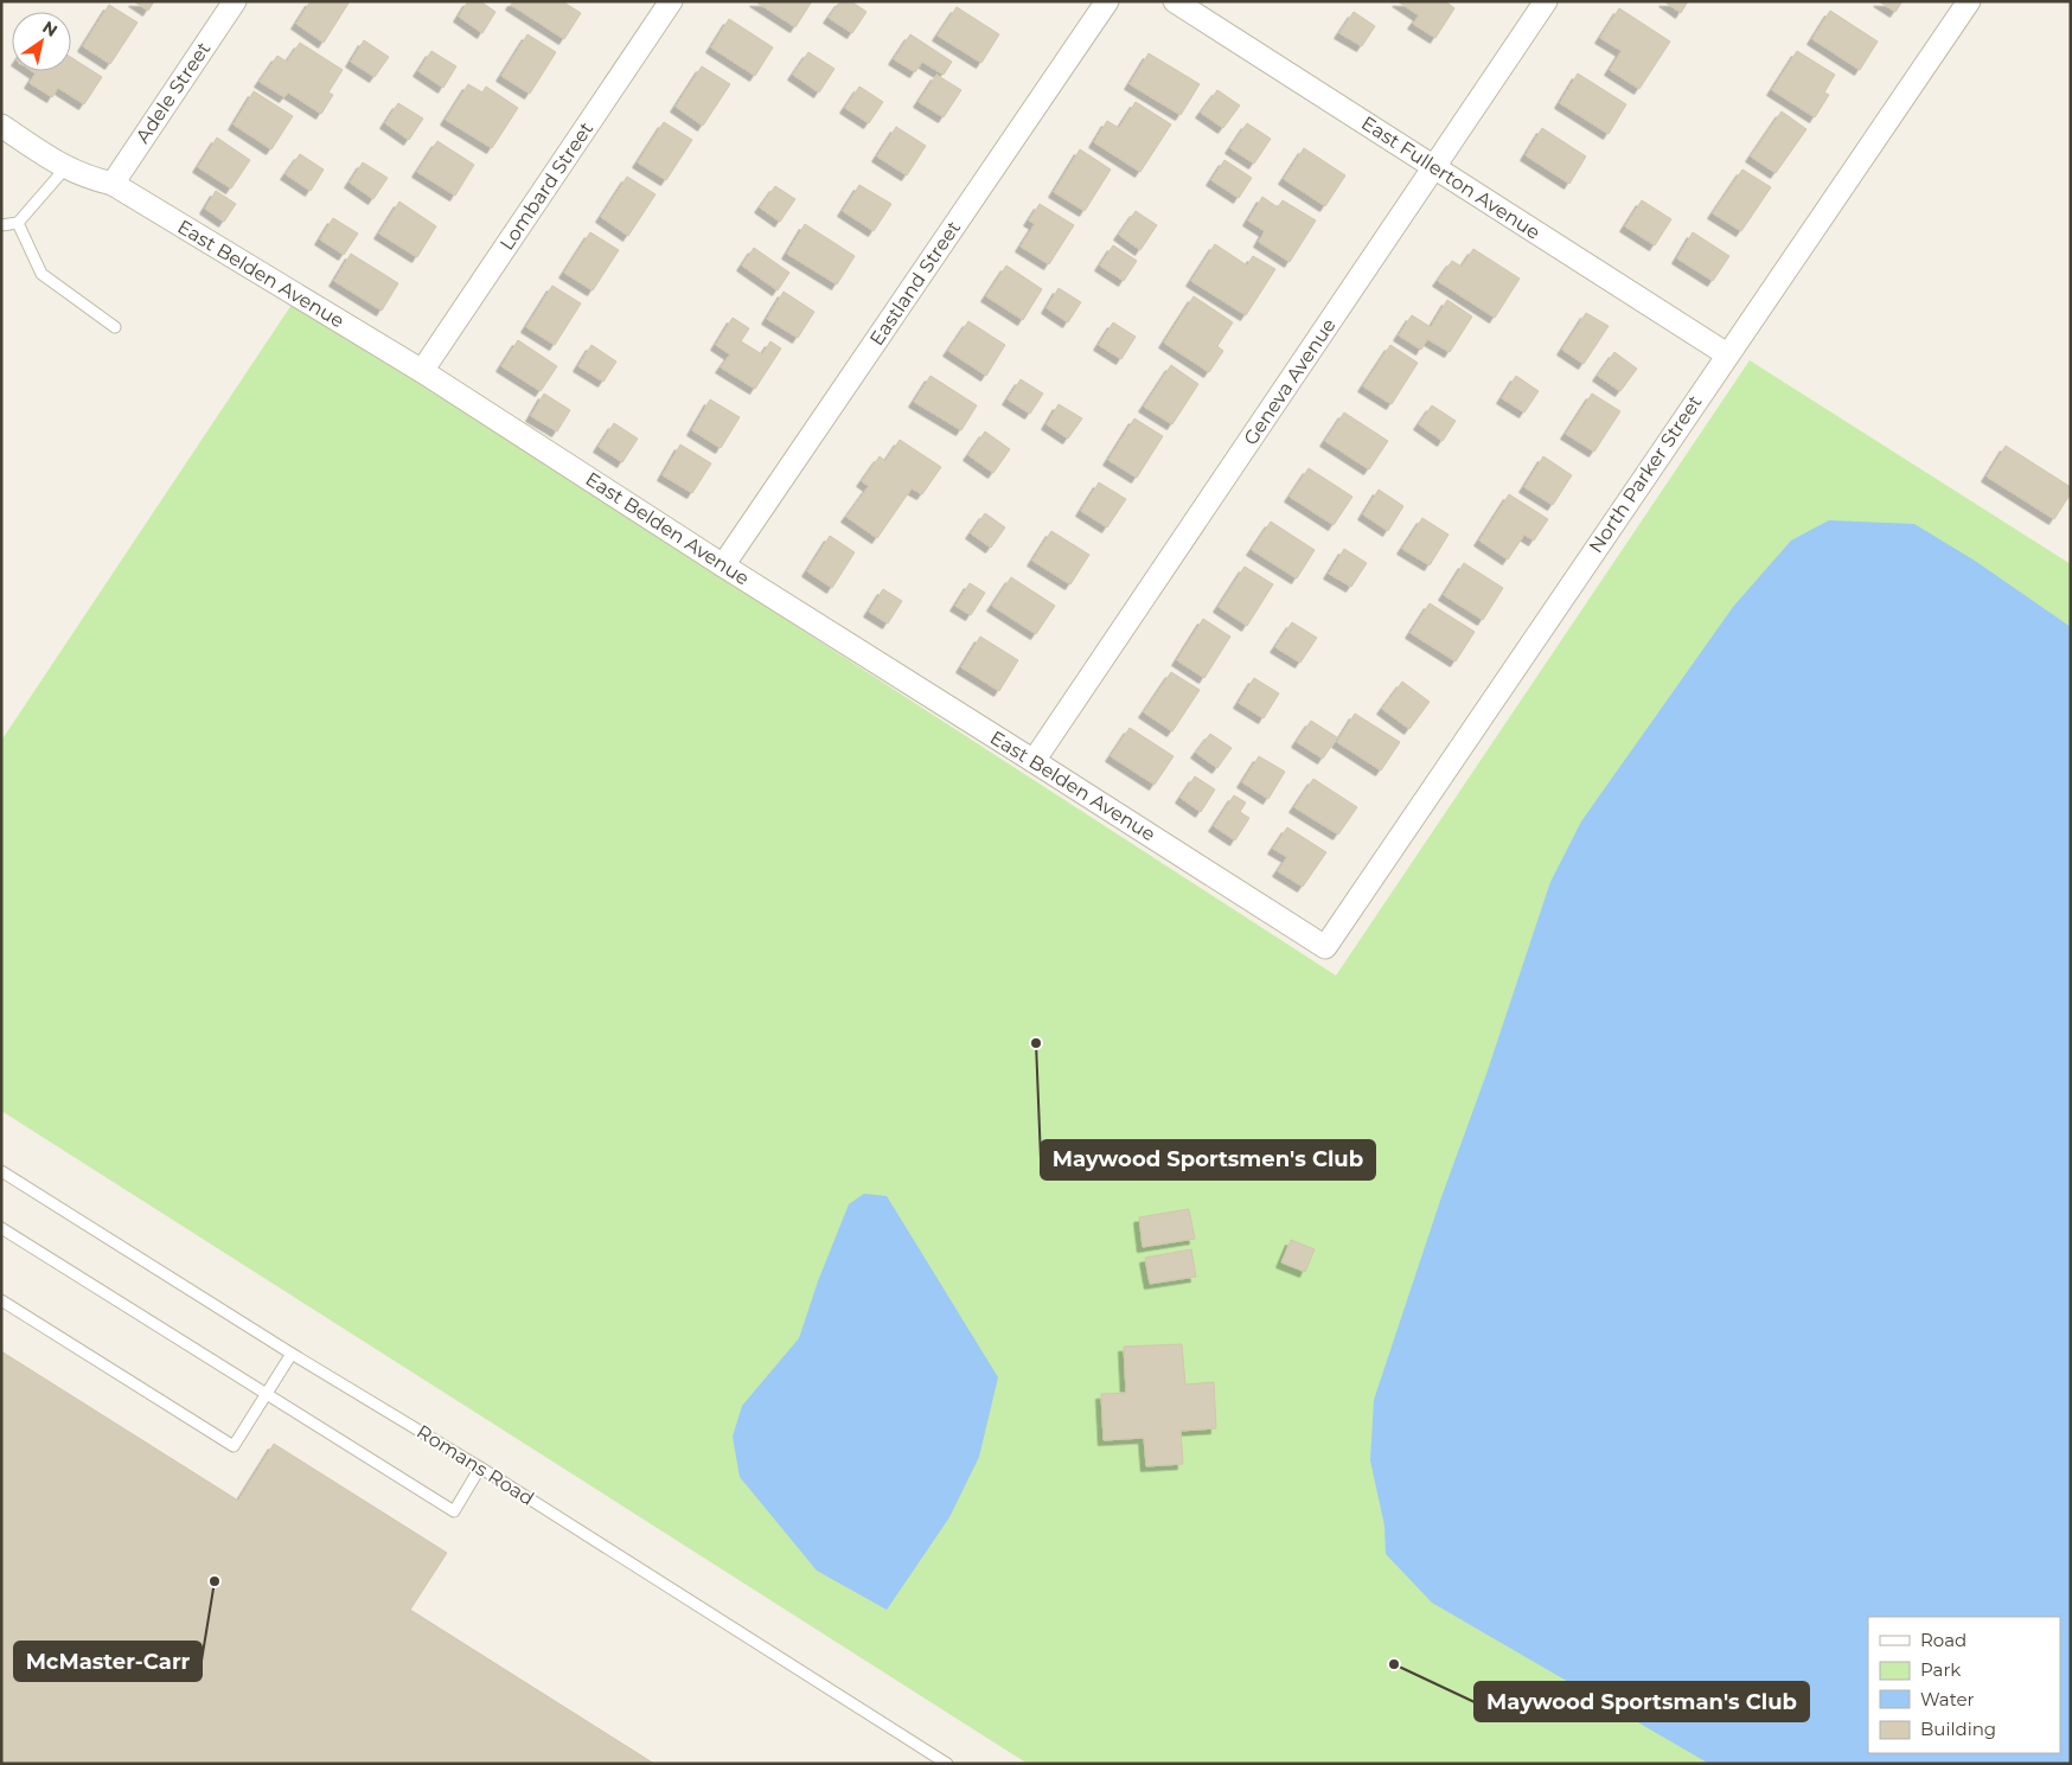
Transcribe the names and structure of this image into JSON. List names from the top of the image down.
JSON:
{
  "streets": {
    "street": [
      "Adele Street",
      "East Fullerton Avenue",
      "Lombard Street",
      "East Belden Avenue",
      "Eastland Street",
      "Geneva Avenue",
      "North Parker Street"
    ],
    "lane": ["Romans Road"]
  },
  "crossings": [
    ["Adele Street", "East Belden Avenue"],
    ["East Fullerton Avenue", "Geneva Avenue"],
    ["East Fullerton Avenue", "North Parker Street"],
    ["Lombard Street", "East Belden Avenue"],
    ["East Belden Avenue", "Eastland Street"],
    ["East Belden Avenue", "Geneva Avenue"],
    ["East Belden Avenue", "North Parker Street"]
  ],
  "places": ["Maywood Sportsmen's Club", "McMaster-Carr", "Maywood Sportsman's Club"],
  "legend": [
    "Road",
    "Park",
    "Water",
    "Building"
  ],
  "north": "top right"
}
